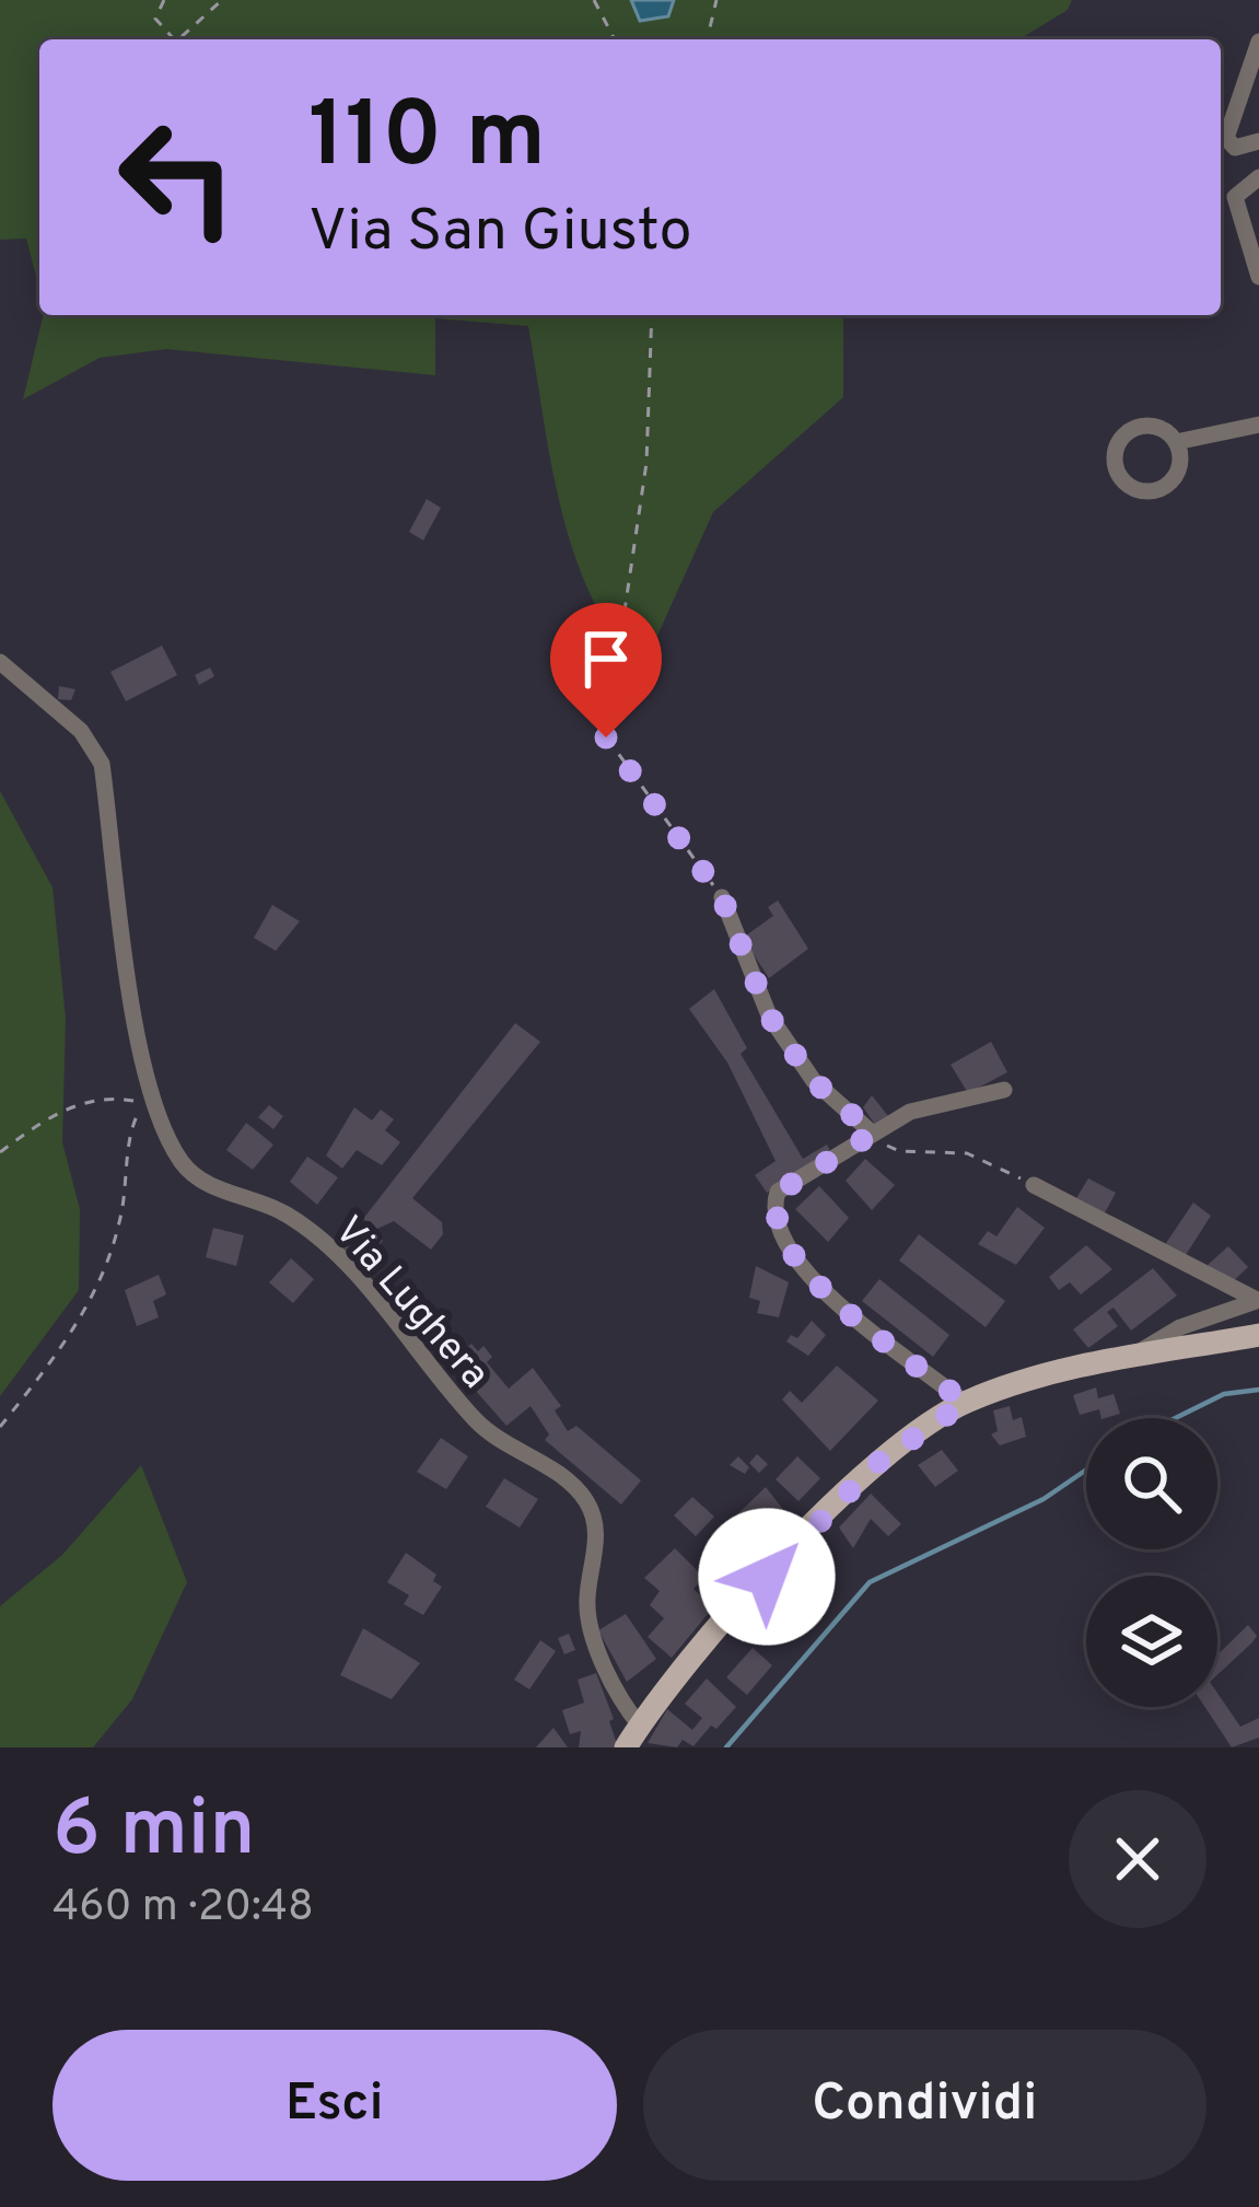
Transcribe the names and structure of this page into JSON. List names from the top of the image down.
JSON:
{
  "streets": {
    "street": ["Via Lughera"]
  },
  "page": {
    "turn": ["110 m", "Via San Giusto"],
    "heading": ["6 min", "460 m · 20:48"],
    "buttons": ["Esci", "Condividi"]
  }
}
